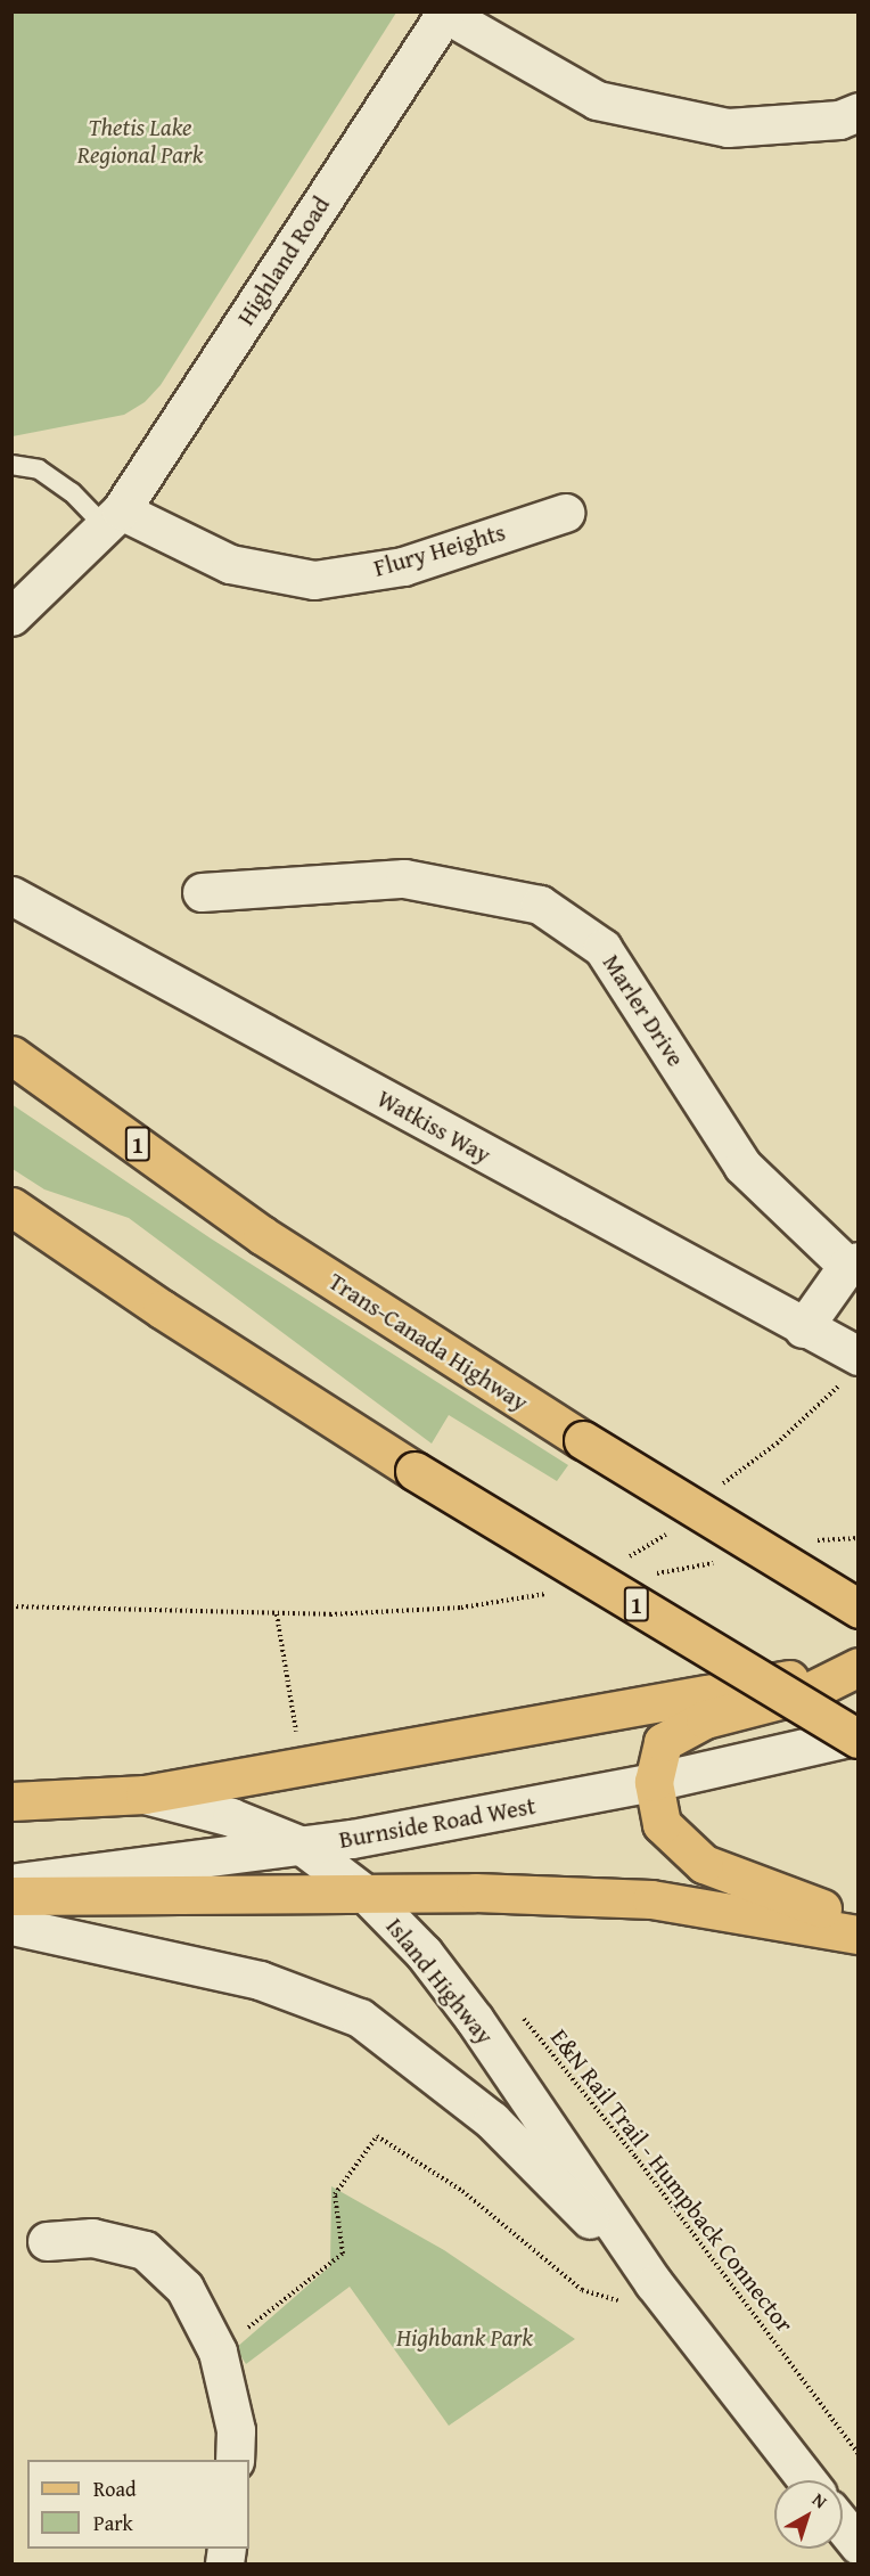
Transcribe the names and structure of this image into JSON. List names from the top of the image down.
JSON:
{
  "streets": {
    "main road": ["1", "Trans-Canada Highway", "Island Highway"],
    "street": [
      "Highland Road",
      "Flury Heights",
      "Marler Drive",
      "Watkiss Way",
      "Burnside Road West"
    ],
    "path": ["E&N Rail Trail - Humpback Connector"]
  },
  "crossings": [
    ["Highland Road", "Flury Heights"],
    ["Marler Drive", "Watkiss Way"],
    ["1", "Burnside Road West"],
    ["Burnside Road West", "Island Highway"]
  ],
  "parks": ["Thetis Lake Regional Park", "Highbank Park"],
  "legend": ["Road", "Park"],
  "north": "top right"
}
